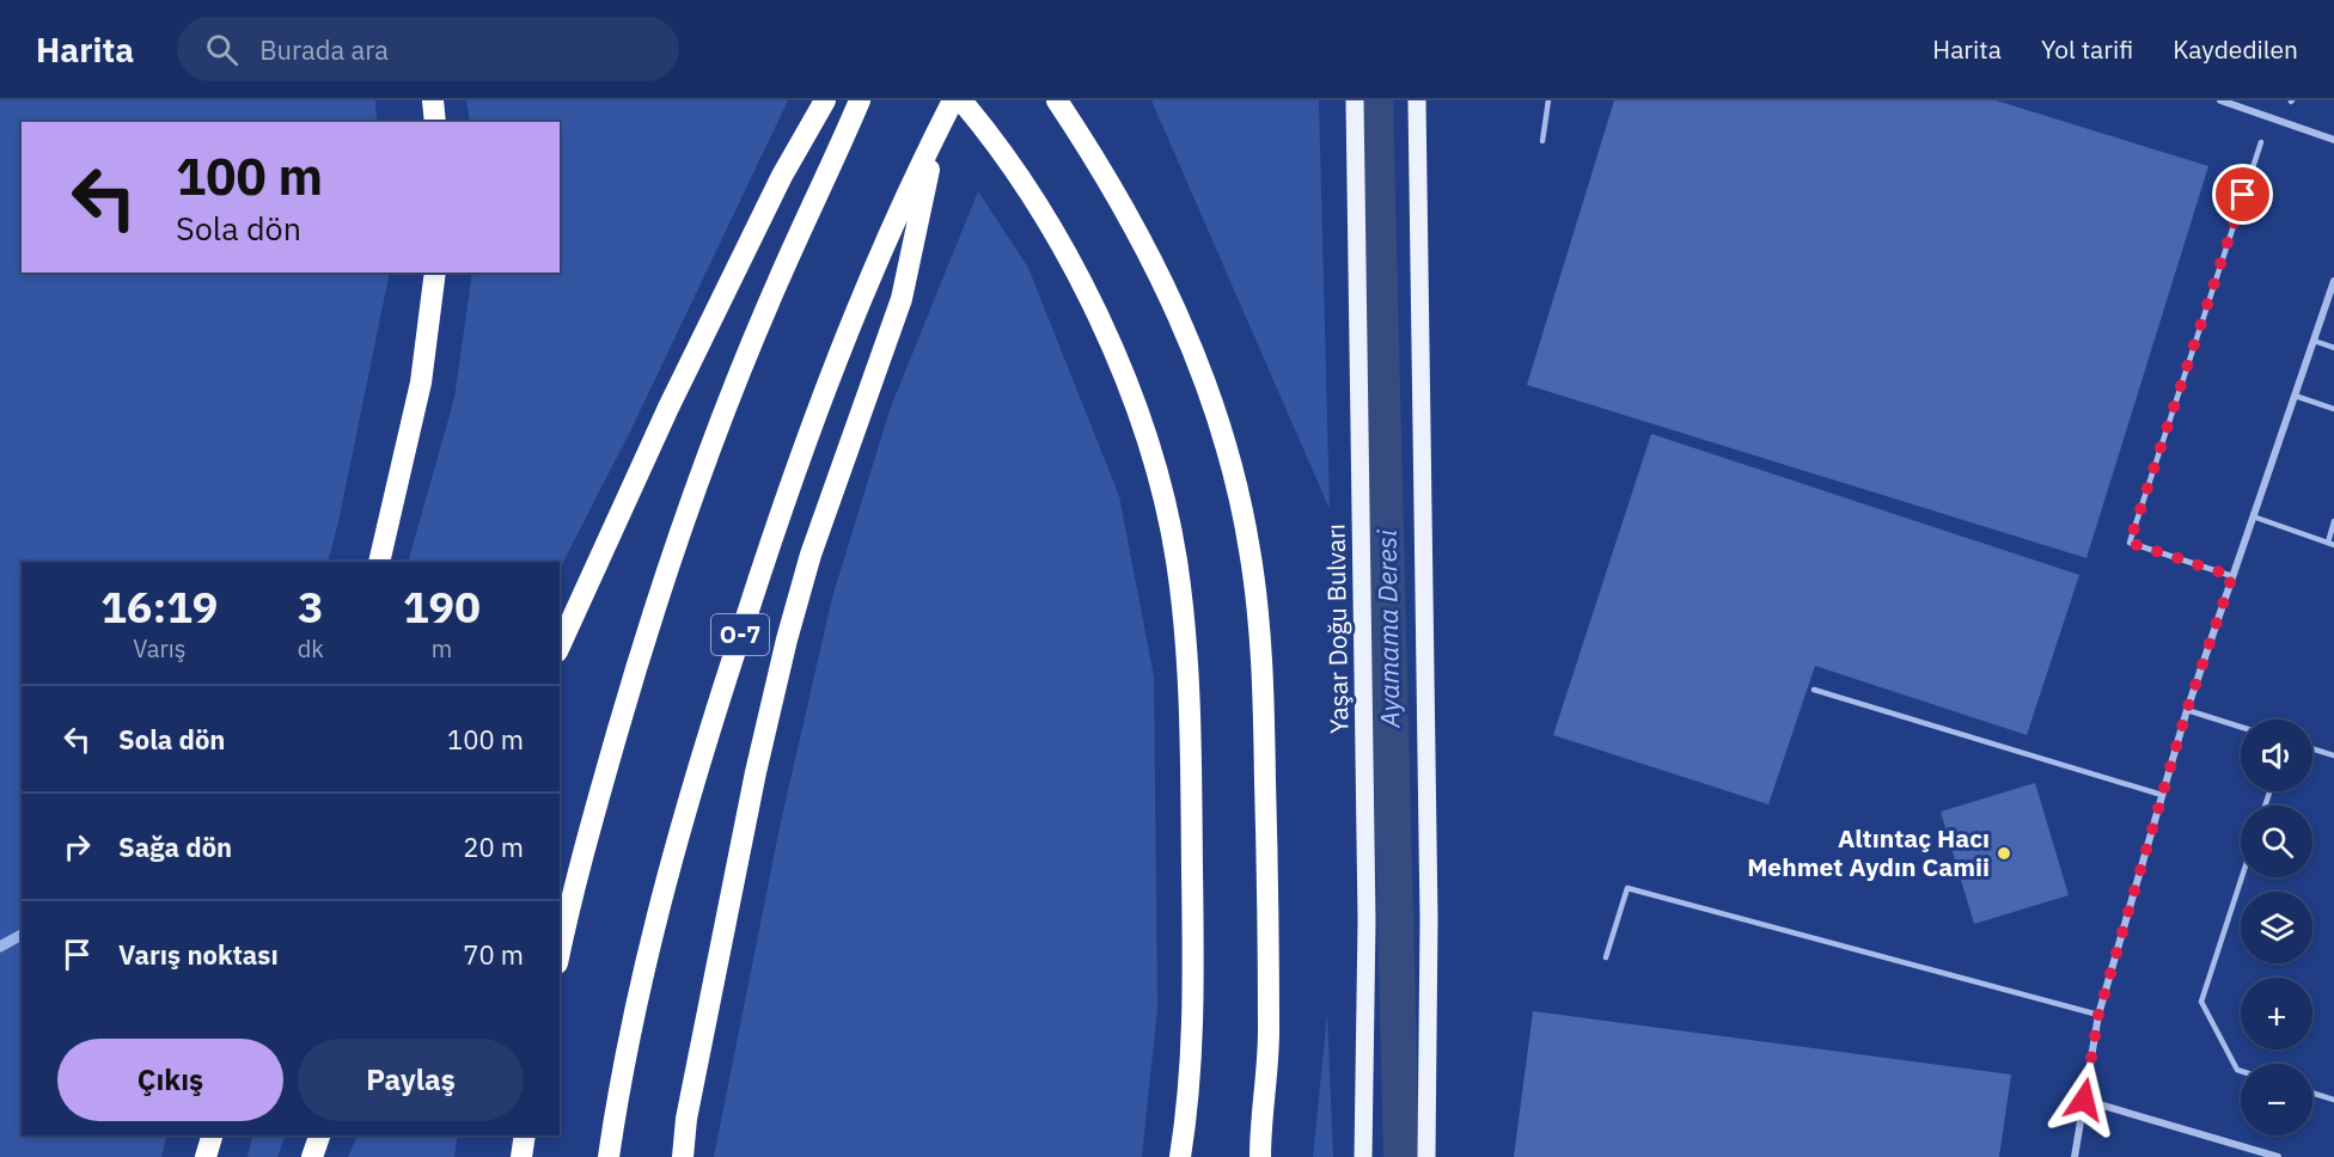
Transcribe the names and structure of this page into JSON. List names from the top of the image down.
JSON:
{
  "streets": {
    "highway": ["O-7"],
    "main road": ["Yaşar Doğu Bulvarı"]
  },
  "water": ["Ayamama Deresi"],
  "places": ["Altıntaç Hacı Mehmet Aydın Camii"],
  "page": {
    "header": "Harita",
    "search": "Burada ara",
    "nav": ["Harita", "Yol tarifi", "Kaydedilen"],
    "turn": ["100 m", "Sola dön"],
    "eta": [
      "16:19",
      "Varış",
      "3",
      "dk",
      "190",
      "m"
    ],
    "list": [
      {
        "name": "Sola dön",
        "value": "100 m"
      },
      {
        "name": "Sağa dön",
        "value": "20 m"
      },
      {
        "name": "Varış noktası",
        "value": "70 m"
      }
    ],
    "map_buttons": ["+", "−"],
    "buttons": ["Çıkış", "Paylaş"]
  }
}
